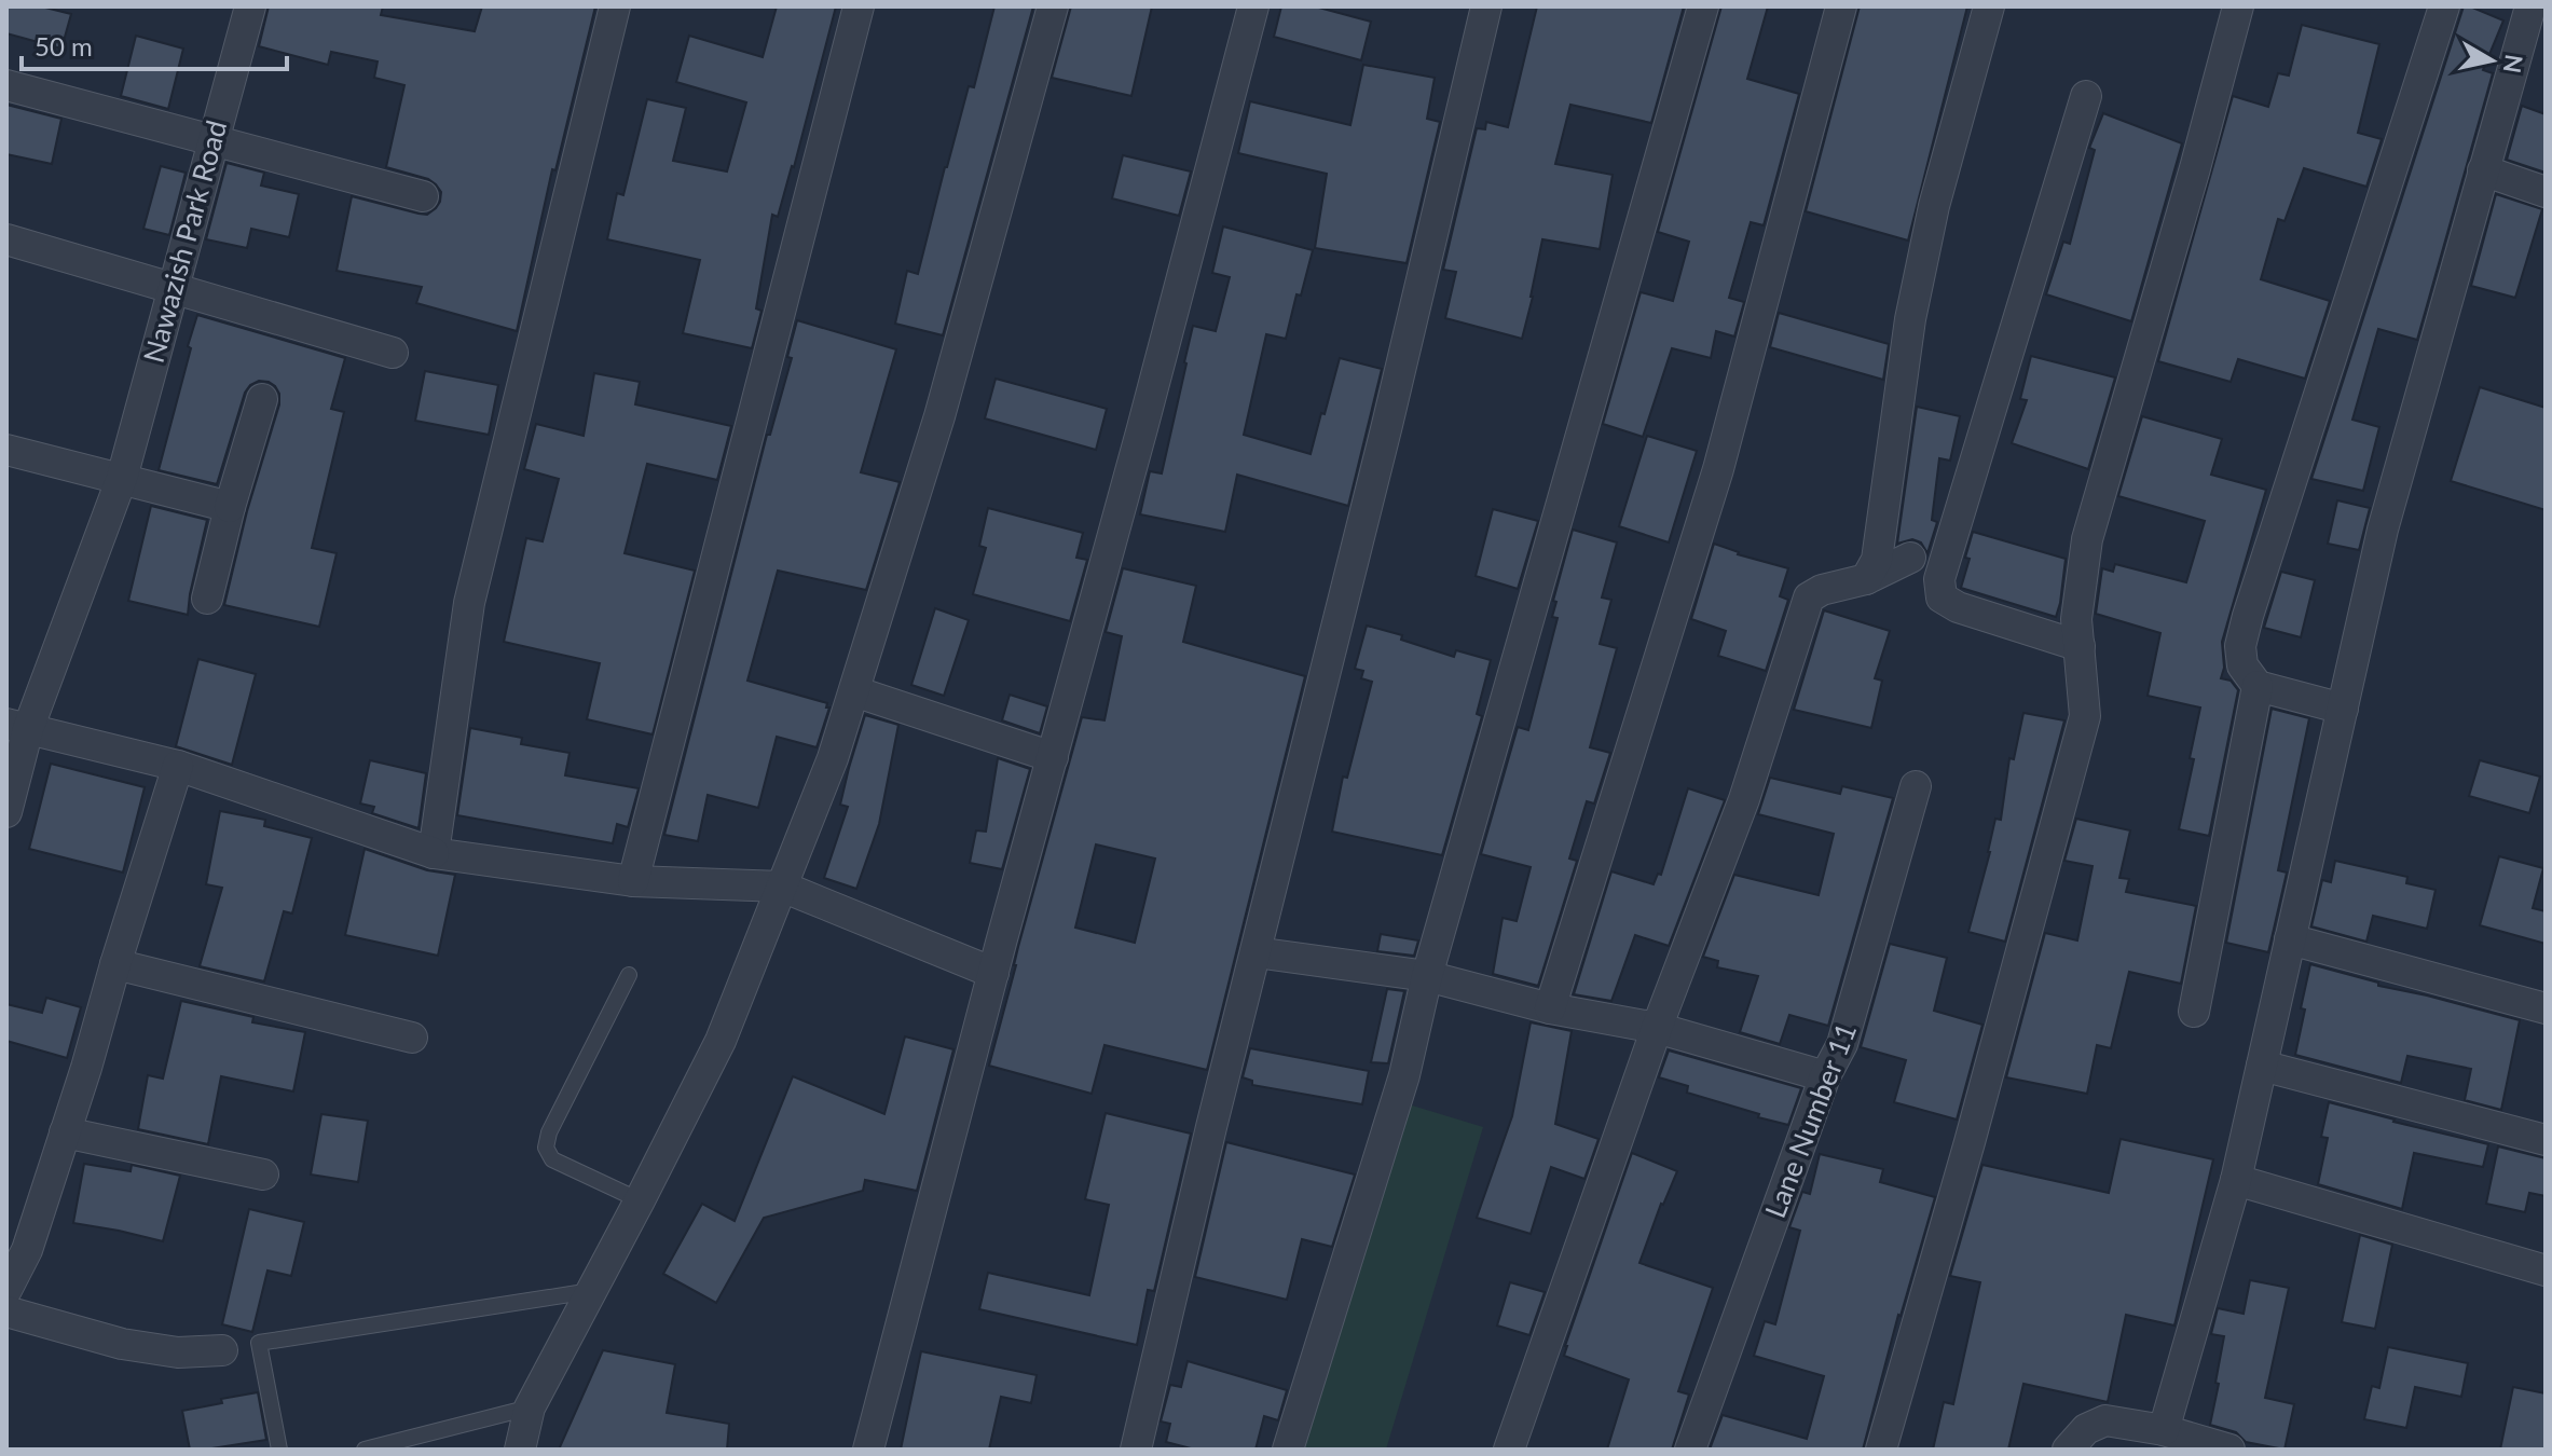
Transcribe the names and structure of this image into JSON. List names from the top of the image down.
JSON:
{
  "streets": {
    "street": ["Nawazish Park Road", "Lane Number 11"]
  },
  "scale_bar": "50 m",
  "north": "right"
}
